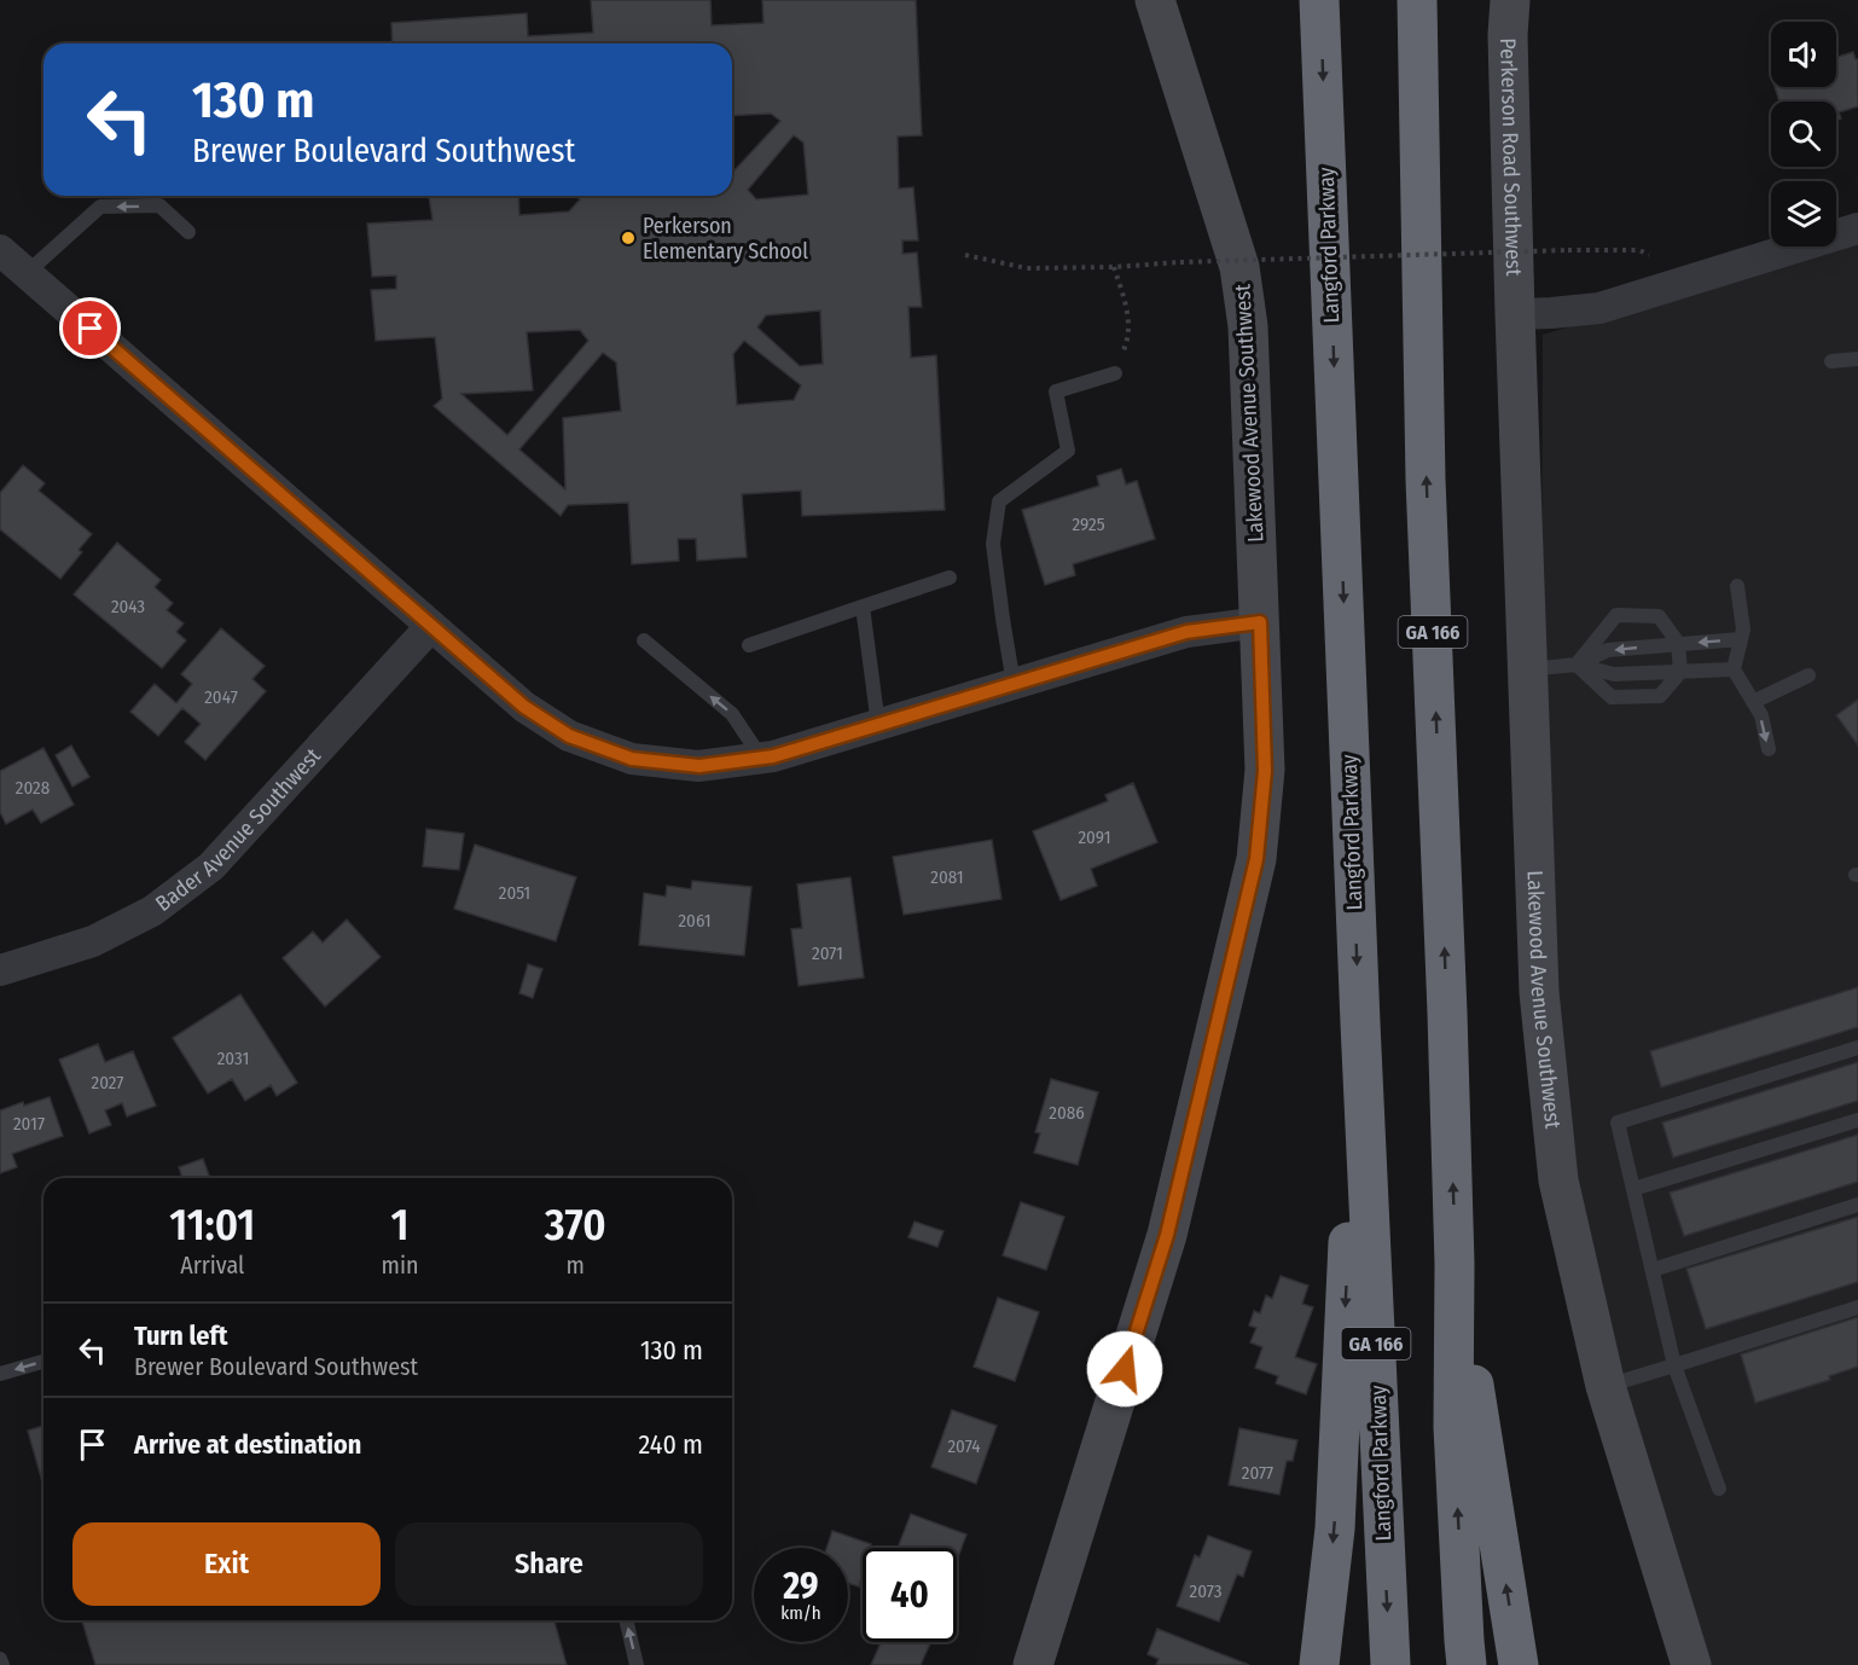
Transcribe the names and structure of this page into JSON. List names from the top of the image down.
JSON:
{
  "streets": {
    "highway": ["Langford Parkway", "GA 166"],
    "street": ["Perkerson Road Southwest", "Lakewood Avenue Southwest", "Bader Avenue Southwest"]
  },
  "crossings": [
    ["Perkerson Road Southwest", "Lakewood Avenue Southwest"]
  ],
  "places": ["Perkerson Elementary School"],
  "house_numbers": [
    "2925",
    "2043",
    "2047",
    "2028",
    "2091",
    "2081",
    "2051",
    "2061",
    "2071",
    "2031",
    "2027",
    "2086",
    "2017",
    "2074",
    "2077",
    "2073"
  ],
  "page": {
    "turn": ["130 m", "Brewer Boulevard Southwest"],
    "eta": [
      "11:01",
      "Arrival",
      "1",
      "min",
      "370",
      "m"
    ],
    "list": [
      {
        "name": "Turn left",
        "note": "Brewer Boulevard Southwest",
        "value": "130 m"
      },
      {
        "name": "Arrive at destination",
        "value": "240 m"
      }
    ],
    "buttons": ["Exit", "Share"],
    "speed": "29 km/h",
    "limit": "40"
  }
}
